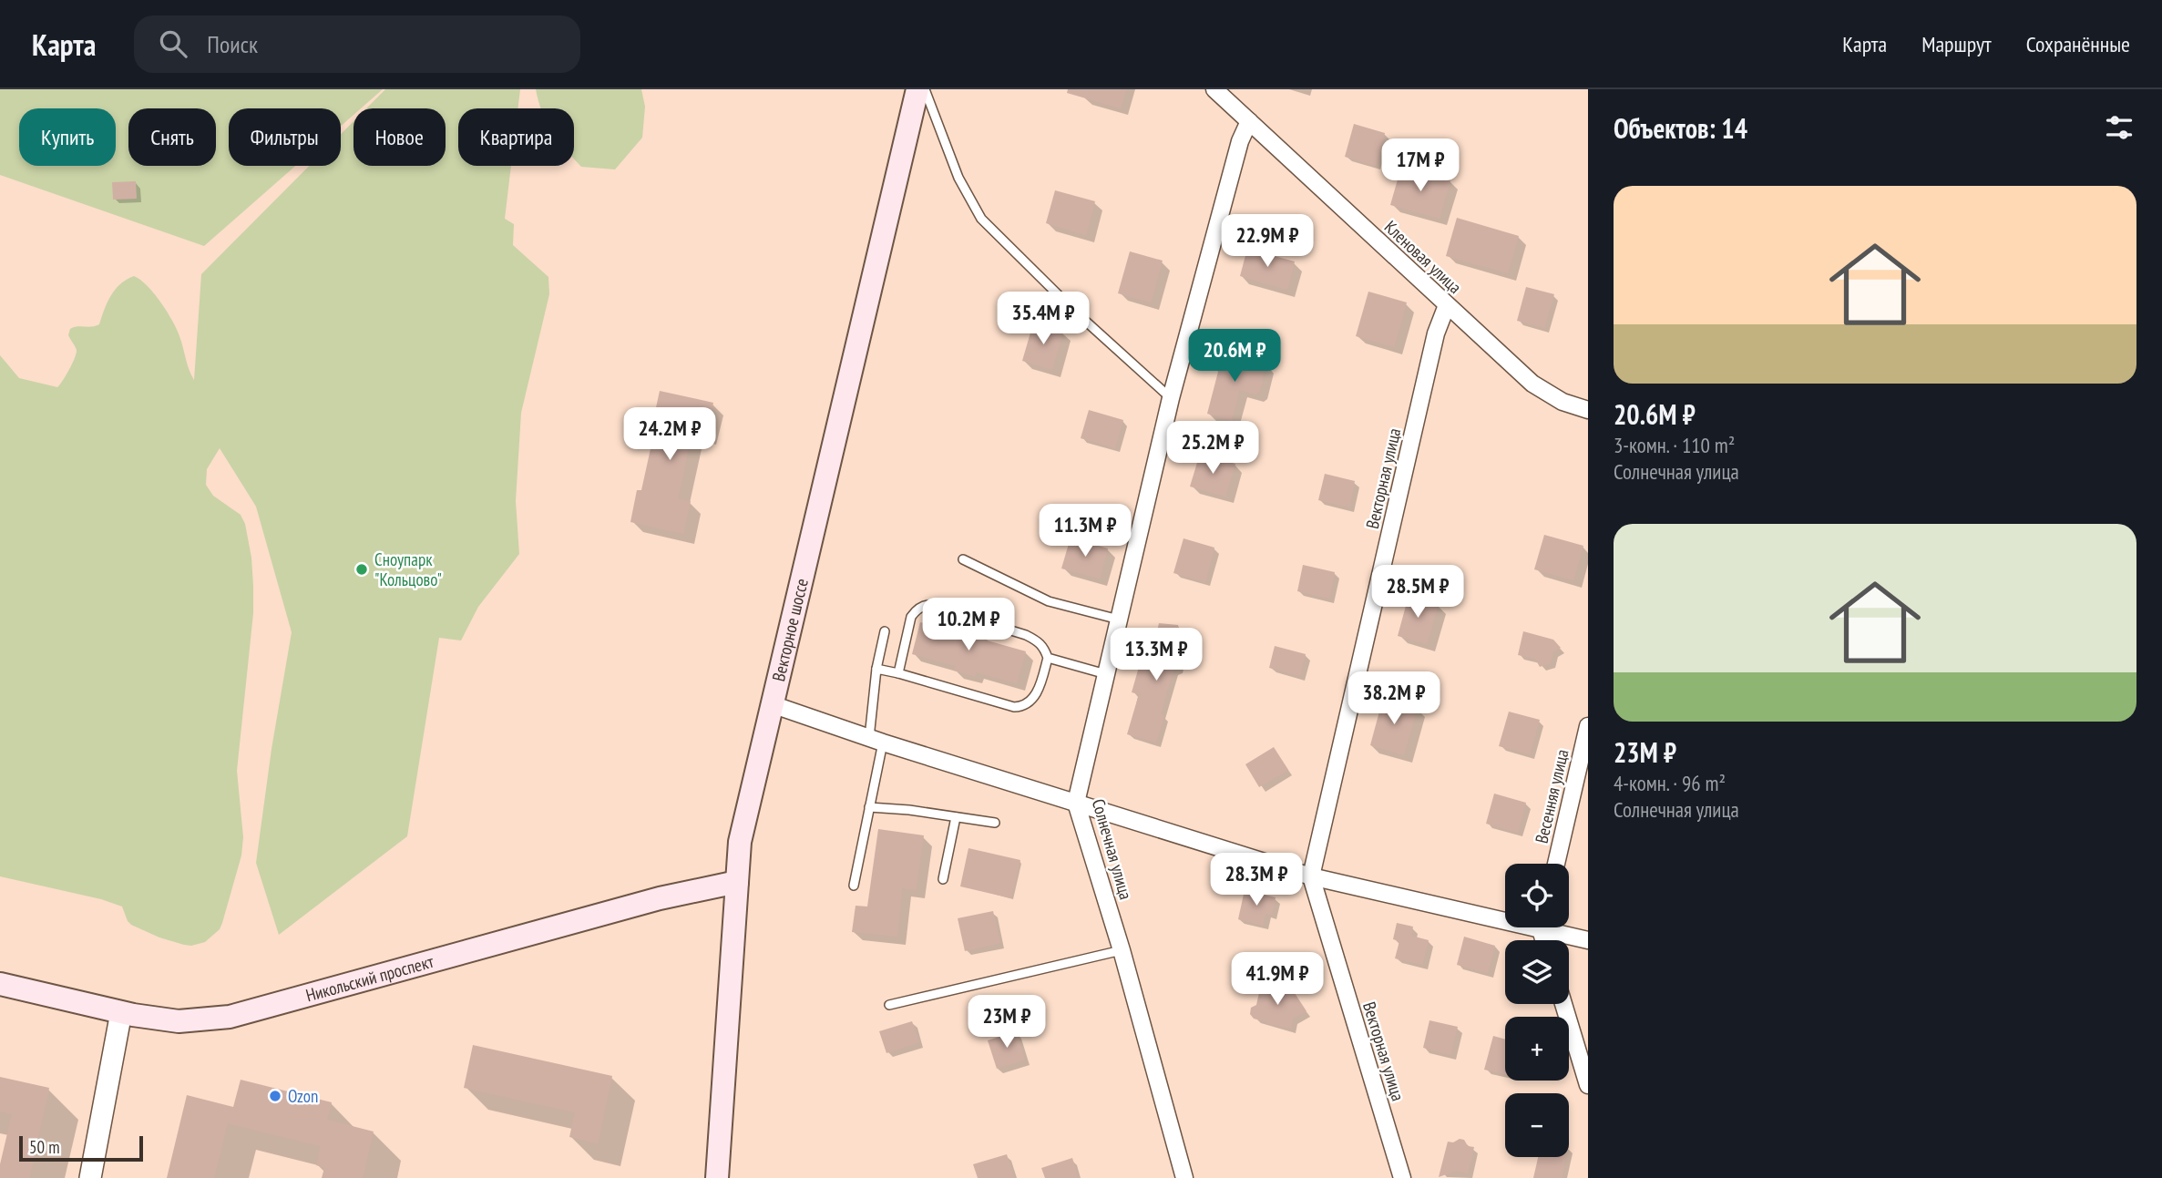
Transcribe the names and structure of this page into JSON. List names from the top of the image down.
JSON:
{
  "streets": {
    "main road": ["Векторное шоссе", "Никольский проспект"],
    "street": [
      "Кленовая улица",
      "Векторная улица",
      "Весенняя улица",
      "Солнечная улица"
    ]
  },
  "crossings": [
    ["Кленовая улица", "Векторная улица"],
    ["Кленовая улица", "Солнечная улица"],
    ["Векторное шоссе", "Никольский проспект"]
  ],
  "places": ["Сноупарк \"Кольцово\"", "Ozon"],
  "scale_bar": "50 m",
  "page": {
    "header": "Карта",
    "search": "Поиск",
    "nav": ["Карта", "Маршрут", "Сохранённые"],
    "heading": "Объектов: 14",
    "chip": [
      "Купить",
      "Снять",
      "Фильтры",
      "Новое",
      "Квартира"
    ],
    "price": [
      "17M ₽",
      "22.9M ₽",
      "35.4M ₽",
      "20.6M ₽",
      "24.2M ₽",
      "25.2M ₽",
      "11.3M ₽",
      "28.5M ₽",
      "10.2M ₽",
      "13.3M ₽",
      "38.2M ₽",
      "28.3M ₽",
      "41.9M ₽",
      "23M ₽"
    ],
    "list": [
      {
        "name": "20.6M ₽",
        "note": "3-комн. · 110 m² · Солнечная улица"
      },
      {
        "name": "23M ₽",
        "note": "4-комн. · 96 m² · Солнечная улица"
      }
    ],
    "map_buttons": ["+", "−"],
    "scale": "50 m"
  }
}
